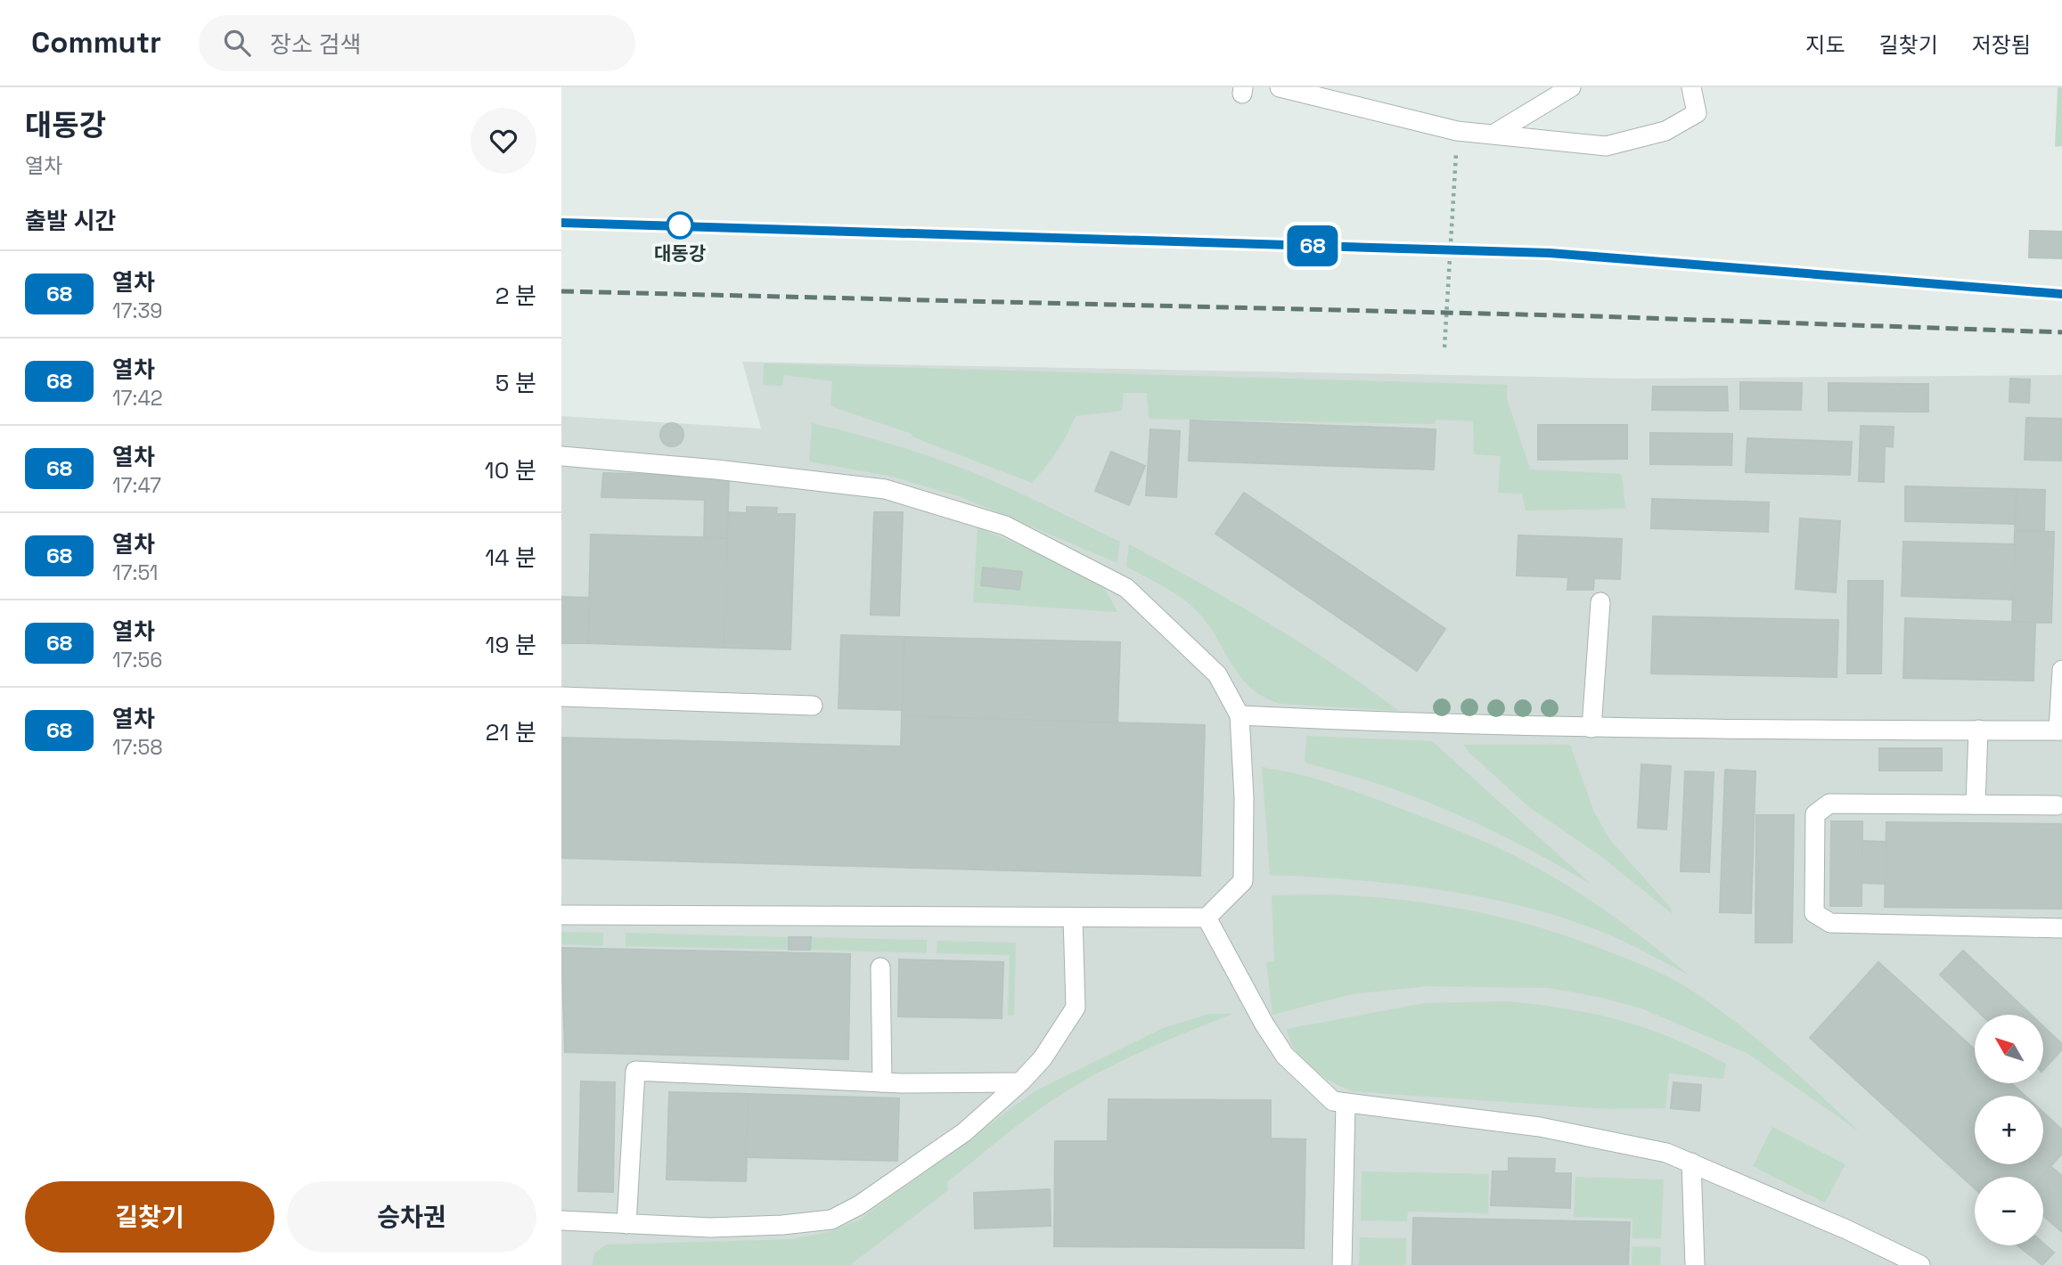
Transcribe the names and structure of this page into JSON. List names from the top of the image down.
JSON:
{
  "places": ["대동강"],
  "north": "top left",
  "page": {
    "header": "Commutr",
    "search": "장소 검색",
    "nav": ["지도", "길찾기", "저장됨"],
    "heading": [
      ["대동강", "열차"],
      "출발 시간"
    ],
    "on_map": "68",
    "list": [
      {
        "mark": "68",
        "name": "열차",
        "note": "17:39",
        "value": "2 분"
      },
      {
        "mark": "68",
        "name": "열차",
        "note": "17:42",
        "value": "5 분"
      },
      {
        "mark": "68",
        "name": "열차",
        "note": "17:47",
        "value": "10 분"
      },
      {
        "mark": "68",
        "name": "열차",
        "note": "17:51",
        "value": "14 분"
      },
      {
        "mark": "68",
        "name": "열차",
        "note": "17:56",
        "value": "19 분"
      },
      {
        "mark": "68",
        "name": "열차",
        "note": "17:58",
        "value": "21 분"
      }
    ],
    "map_buttons": ["+", "−"],
    "buttons": ["길찾기", "승차권"]
  }
}
